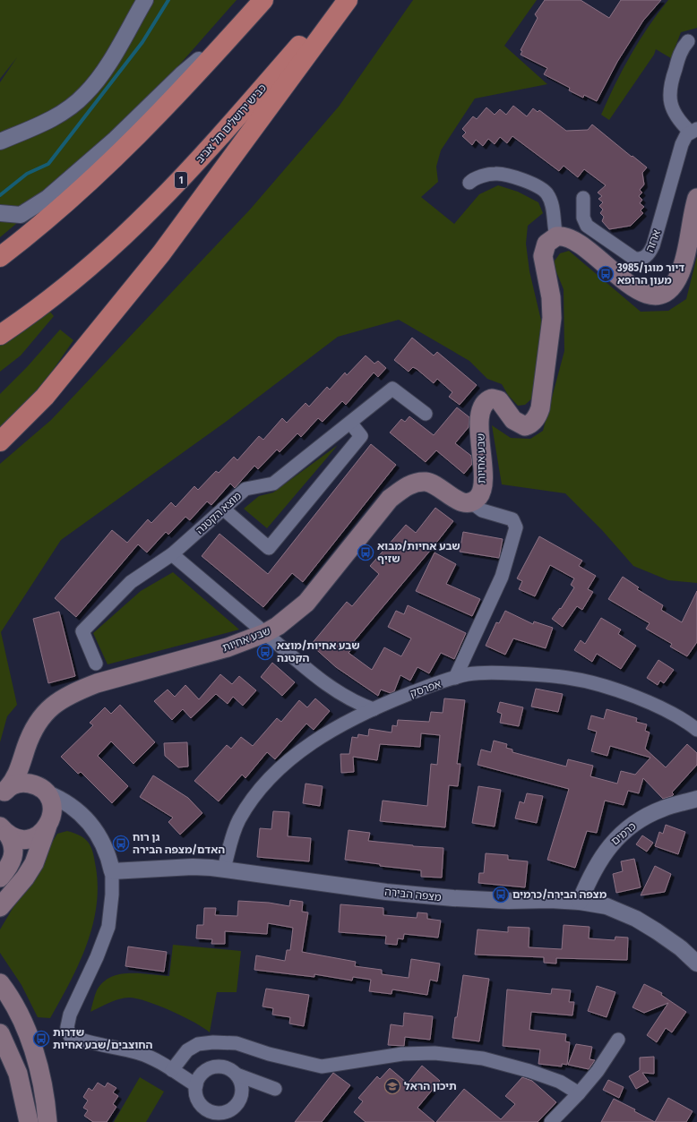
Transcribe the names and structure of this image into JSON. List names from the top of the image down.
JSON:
{
  "streets": {
    "highway": ["כביש ירושלים תל אביב", "1"],
    "main road": ["שבע אחיות"],
    "street": [
      "ארזה",
      "מוצא הקטנה",
      "אפרסק",
      "כרמים",
      "מצפה הבירה"
    ]
  },
  "crossings": [
    ["אפרסק", "מצפה הבירה"],
    ["כרמים", "מצפה הבירה"]
  ],
  "places": {
    "bus stop": [
      "3985/דיור מוגן מעון הרופא",
      "שבע אחיות/מבוא שזיף",
      "שבע אחיות/מוצא הקטנה",
      "גן רוח האדם/מצפה הבירה",
      "מצפה הבירה/כרמים",
      "שדרות החוצבים/שבע אחיות"
    ],
    "school or university": ["תיכון הראל"]
  }
}
